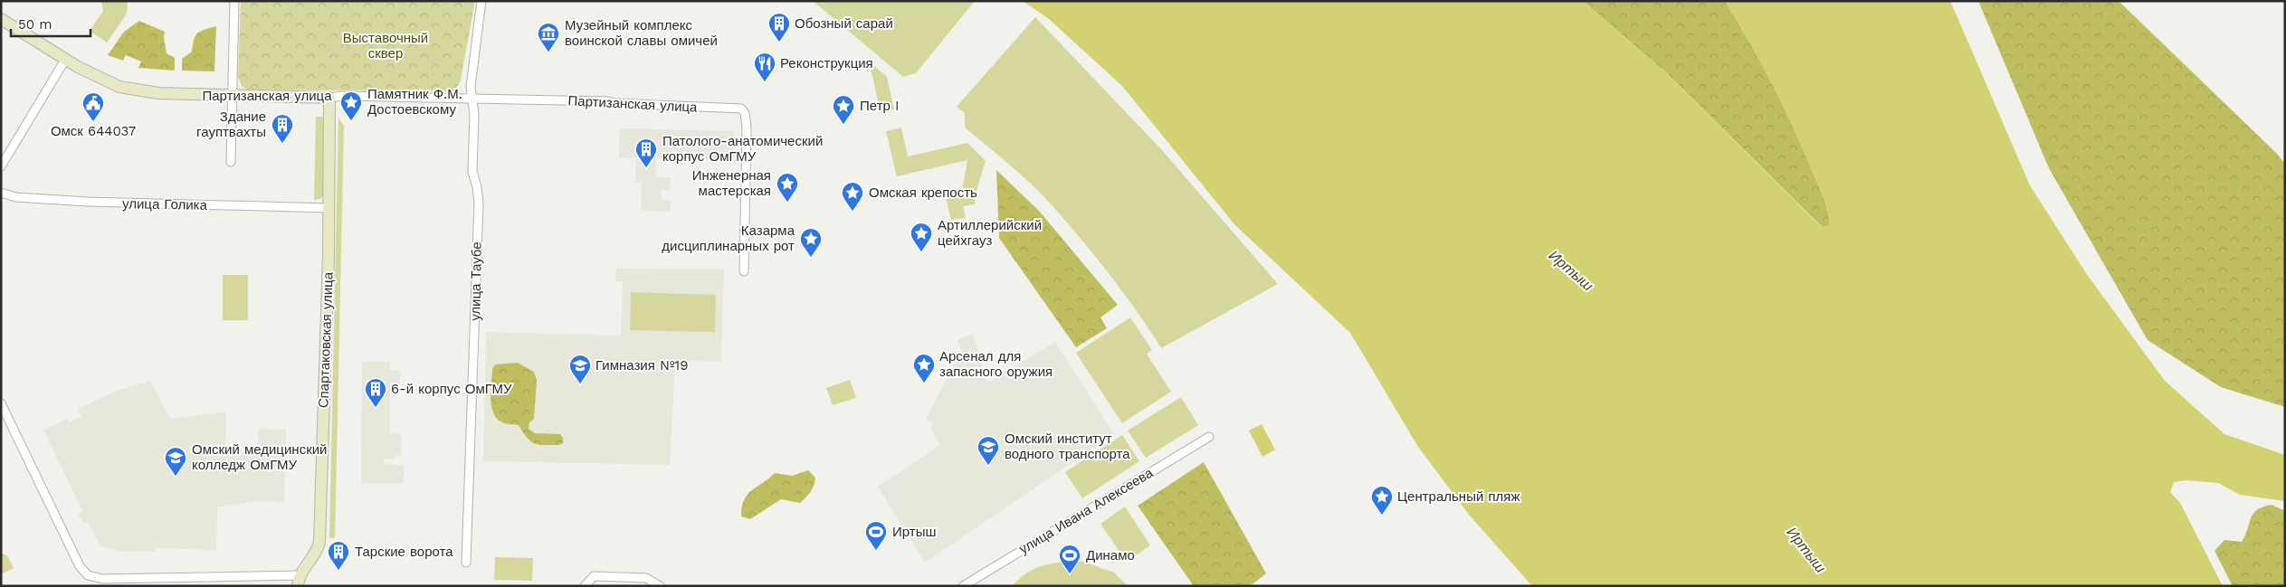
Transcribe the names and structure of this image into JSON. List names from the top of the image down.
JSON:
{
  "streets": {
    "street": [
      "Партизанская улица",
      "улица Голика",
      "улица Таубе",
      "Спартаковская улица",
      "улица Ивана Алексеева"
    ]
  },
  "crossings": [
    ["Партизанская улица", "улица Таубе"],
    ["Партизанская улица", "Спартаковская улица"],
    ["улица Голика", "Спартаковская улица"]
  ],
  "water": ["Иртыш"],
  "parks": ["Выставочный сквер"],
  "places": {
    "building": [
      "Обозный сарай",
      "Здание гауптвахты",
      "Патолого-анатомический корпус ОмГМУ",
      "6-й корпус ОмГМУ",
      "Тарские ворота"
    ],
    "museum": ["Музейный комплекс воинской славы омичей"],
    "restaurant": ["Реконструкция"],
    "place": [
      "Памятник Ф.М. Достоевскому",
      "Петр I",
      "Инженерная мастерская",
      "Омская крепость",
      "Артиллерийский цейхгауз",
      "Казарма дисциплинарных рот",
      "Арсенал для запасного оружия",
      "Центральный пляж"
    ],
    "public building": ["Омск 644037"],
    "school or university": ["Гимназия №19", "Омский институт водного транспорта", "Омский медицинский колледж ОмГМУ"],
    "sports": ["Иртыш", "Динамо"]
  },
  "scale_bar": "50 m"
}
